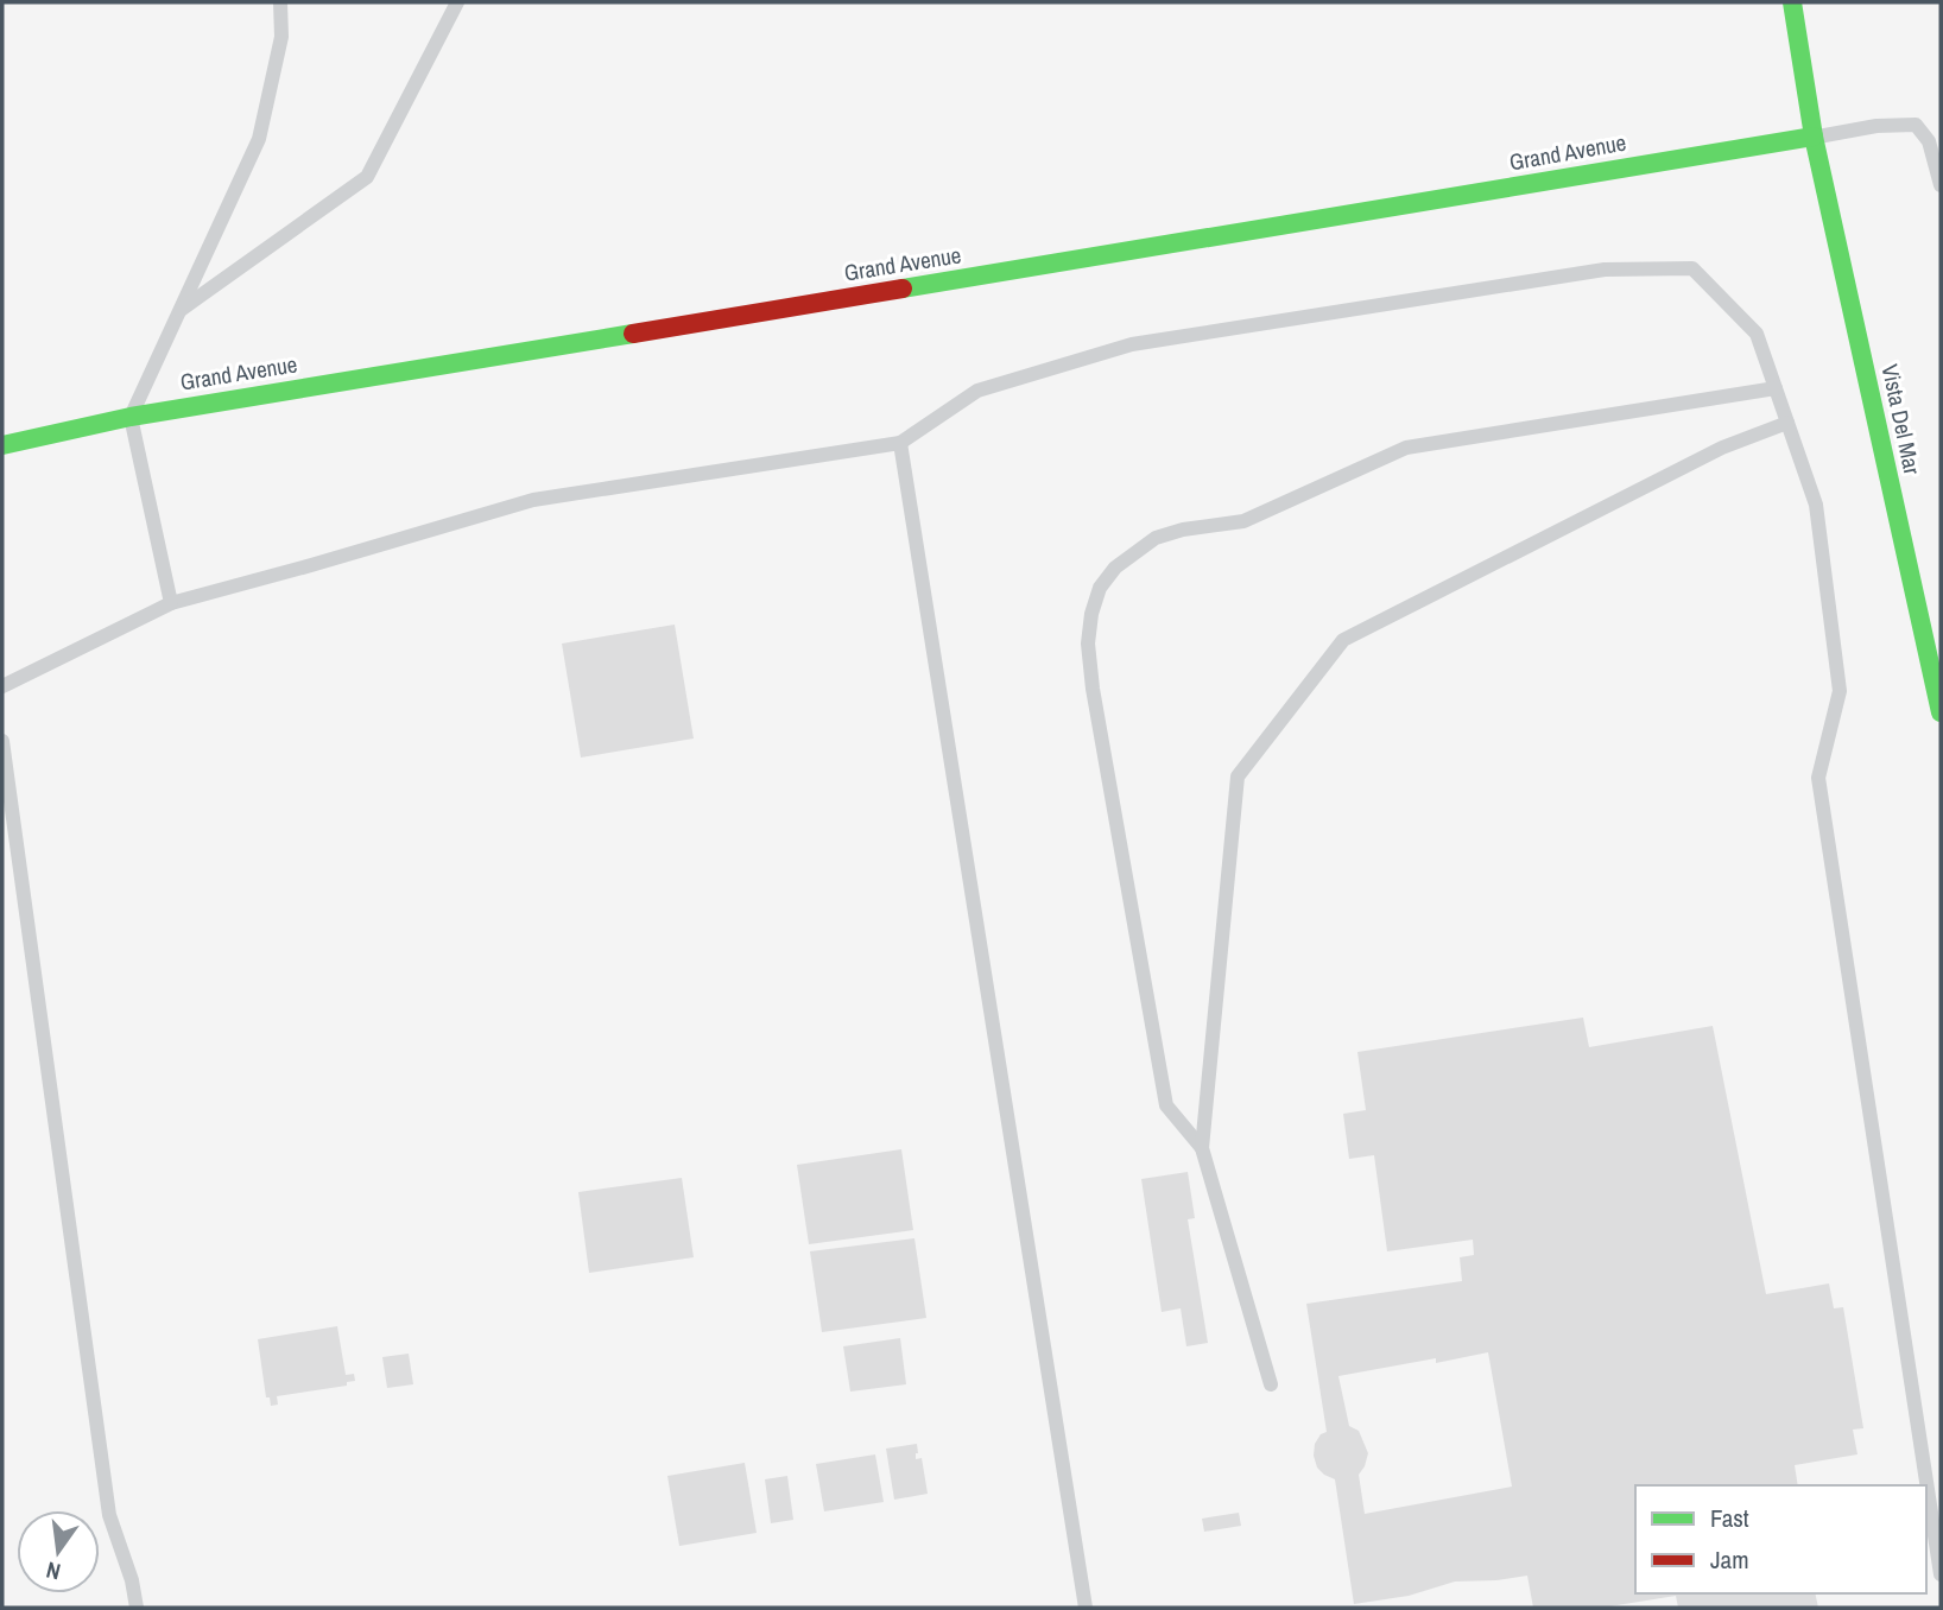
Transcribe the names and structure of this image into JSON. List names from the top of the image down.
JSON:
{
  "streets": {
    "main road": ["Grand Avenue", "Vista Del Mar"]
  },
  "crossings": [
    ["Grand Avenue", "Vista Del Mar"]
  ],
  "legend": ["Fast", "Jam"],
  "north": "bottom"
}
